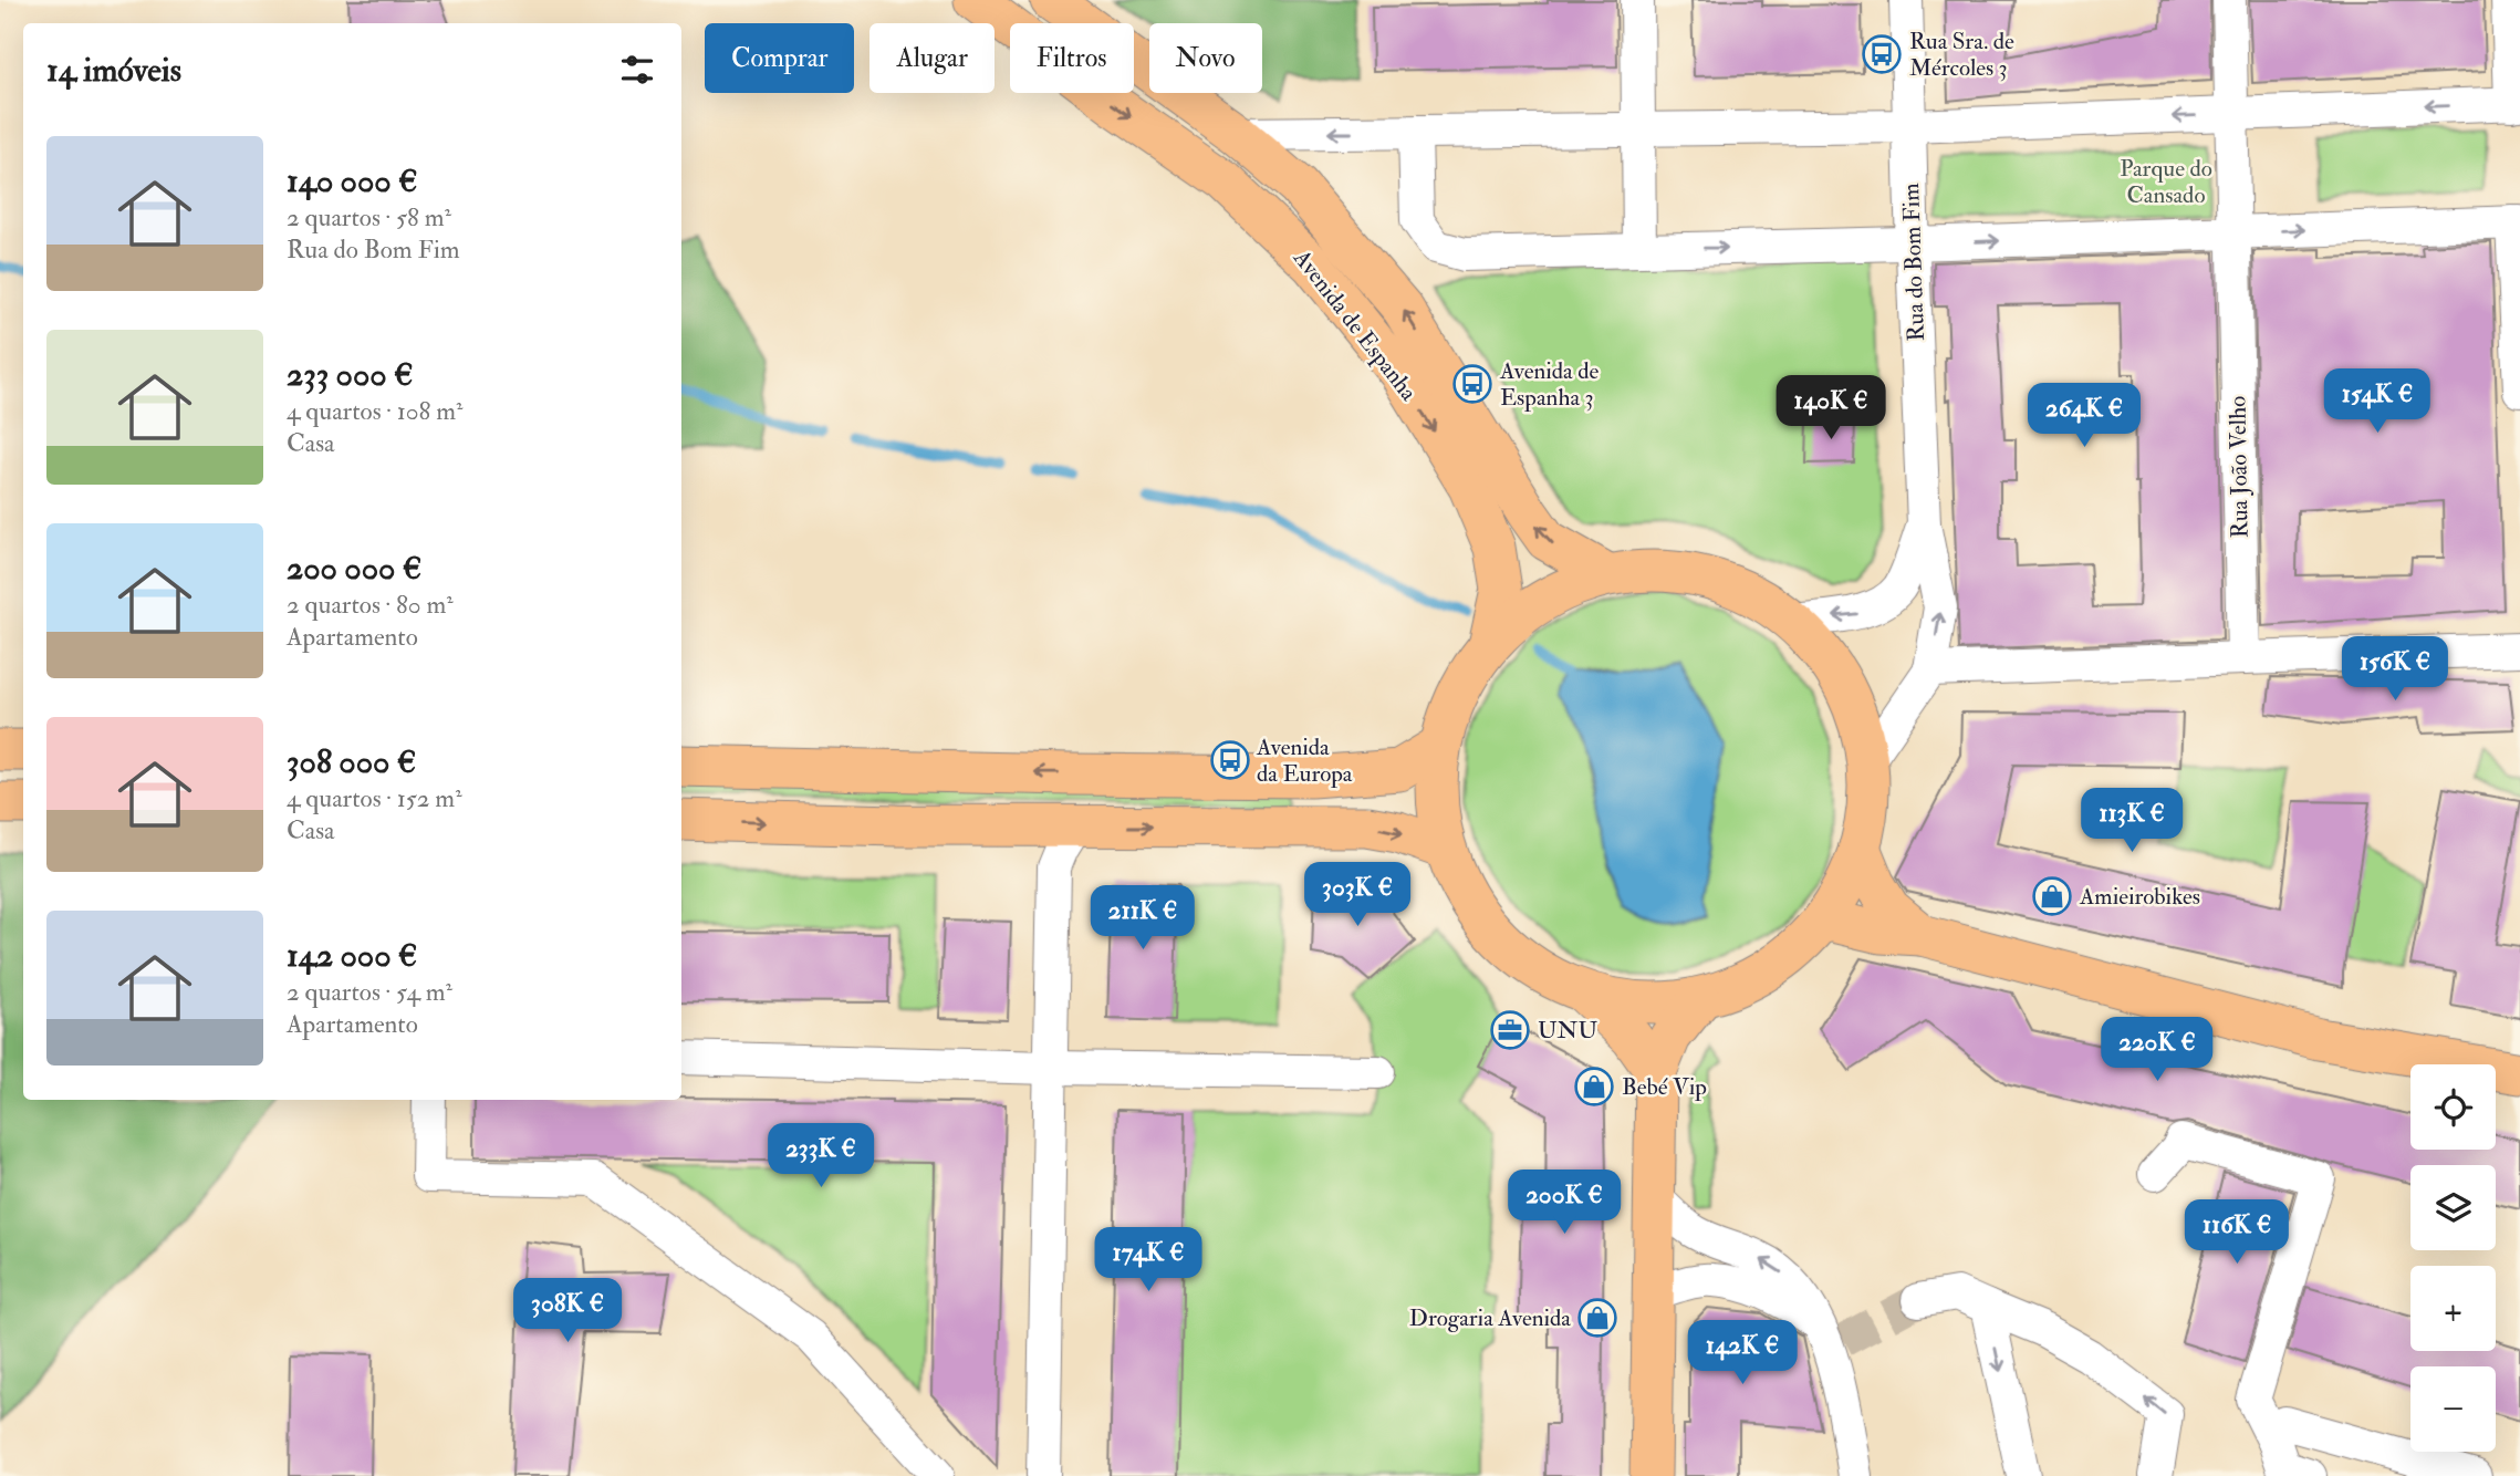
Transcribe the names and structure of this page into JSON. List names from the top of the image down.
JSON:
{
  "streets": {
    "main road": ["Avenida de Espanha"],
    "street": ["Rua do Bom Fim", "Rua João Velho"]
  },
  "parks": ["Parque do Cansado"],
  "places": {
    "bus stop": ["Rua Sra. de Mércoles 3", "Avenida de Espanha 3", "Avenida da Europa"],
    "shop": ["Amieirobikes", "Bebé Vip", "Drogaria Avenida"],
    "office": ["UNU"]
  },
  "page": {
    "chip": [
      "Comprar",
      "Alugar",
      "Filtros",
      "Novo"
    ],
    "heading": "14 imóveis",
    "list": [
      {
        "name": "140 000 €",
        "note": "2 quartos · 58 m² · Rua do Bom Fim"
      },
      {
        "name": "233 000 €",
        "note": "4 quartos · 108 m² · Casa"
      },
      {
        "name": "200 000 €",
        "note": "2 quartos · 80 m² · Apartamento"
      },
      {
        "name": "308 000 €",
        "note": "4 quartos · 152 m² · Casa"
      },
      {
        "name": "142 000 €",
        "note": "2 quartos · 54 m² · Apartamento"
      }
    ],
    "price": [
      "154K €",
      "140K €",
      "264K €",
      "156K €",
      "113K €",
      "303K €",
      "211K €",
      "220K €",
      "233K €",
      "200K €",
      "116K €",
      "174K €",
      "308K €",
      "142K €"
    ],
    "map_buttons": ["+", "−"]
  }
}
